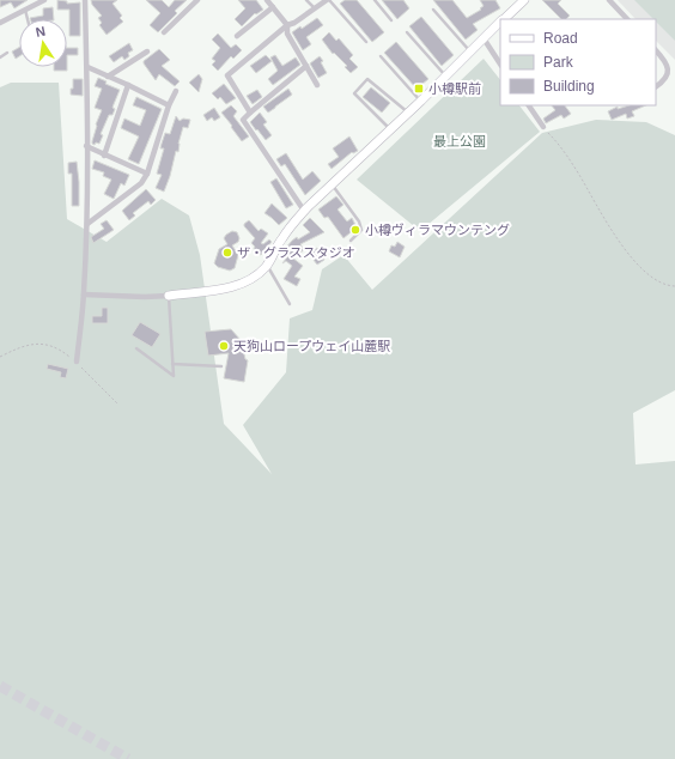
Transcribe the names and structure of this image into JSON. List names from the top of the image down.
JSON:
{
  "parks": ["最上公園"],
  "places": {
    "transit": ["小樽駅前"],
    "other": ["小樽ヴィラマウンテング", "ザ・グラススタジオ", "天狗山ロープウェイ山麓駅"]
  },
  "legend": ["Road", "Park", "Building"],
  "north": "top"
}
